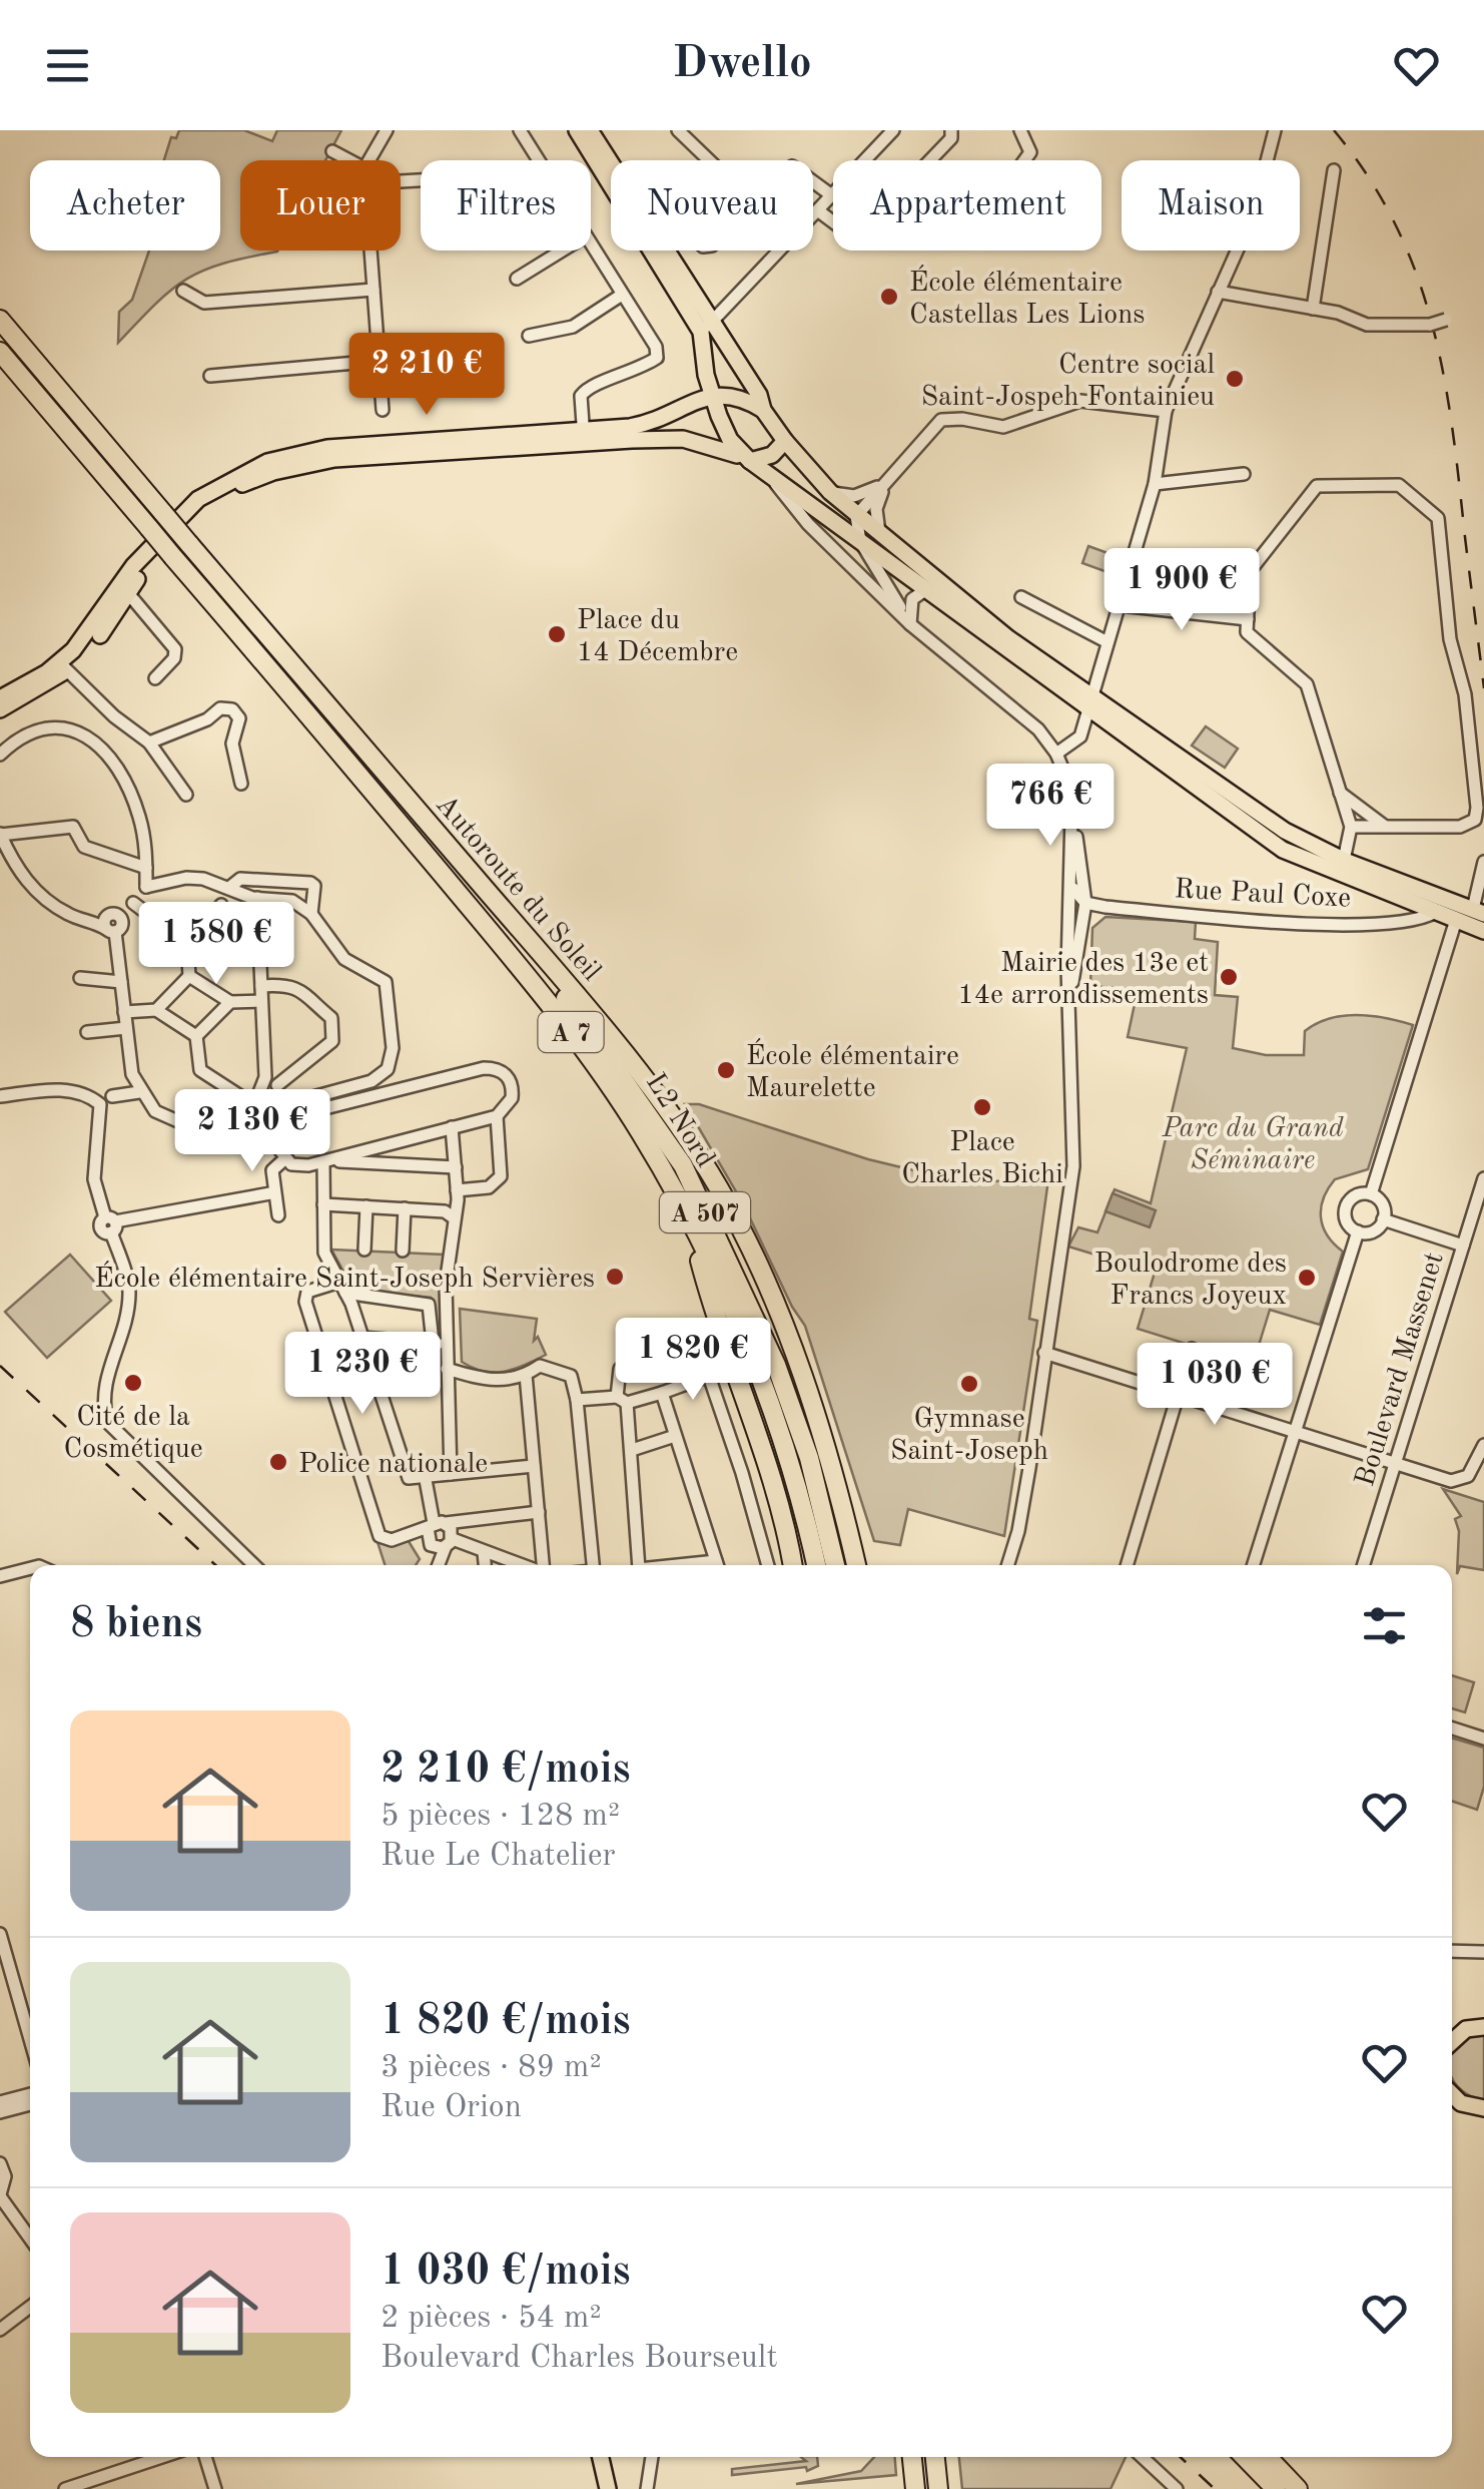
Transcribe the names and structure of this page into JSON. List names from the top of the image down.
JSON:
{
  "streets": {
    "highway": [
      "Autoroute du Soleil",
      "A 7",
      "L2 Nord",
      "A 507"
    ],
    "street": ["Rue Paul Coxe", "Boulevard Massenet"]
  },
  "crossings": [
    ["Autoroute du Soleil", "L2 Nord"]
  ],
  "parks": ["Parc du Grand Séminaire"],
  "places": [
    "École élémentaire Castellas Les Lions",
    "Centre social Saint-Jospeh Fontainieu",
    "Place du 14 Décembre",
    "Mairie des 13e et 14e arrondissements",
    "École élémentaire Maurelette",
    "Place Charles Bichi",
    "École élémentaire Saint-Joseph Servières",
    "Boulodrome des Francs Joyeux",
    "Cité de la Cosmétique",
    "Gymnase Saint-Joseph",
    "Police nationale"
  ],
  "page": {
    "header": "Dwello",
    "chip": [
      "Acheter",
      "Louer",
      "Filtres",
      "Nouveau",
      "Appartement",
      "Maison"
    ],
    "price": [
      "2 210 €",
      "1 900 €",
      "766 €",
      "1 580 €",
      "2 130 €",
      "1 820 €",
      "1 230 €",
      "1 030 €"
    ],
    "heading": "8 biens",
    "list": [
      {
        "name": "2 210 €/mois",
        "note": "5 pièces · 128 m² · Rue Le Chatelier"
      },
      {
        "name": "1 820 €/mois",
        "note": "3 pièces · 89 m² · Rue Orion"
      },
      {
        "name": "1 030 €/mois",
        "note": "2 pièces · 54 m² · Boulevard Charles Bourseult"
      }
    ]
  }
}
